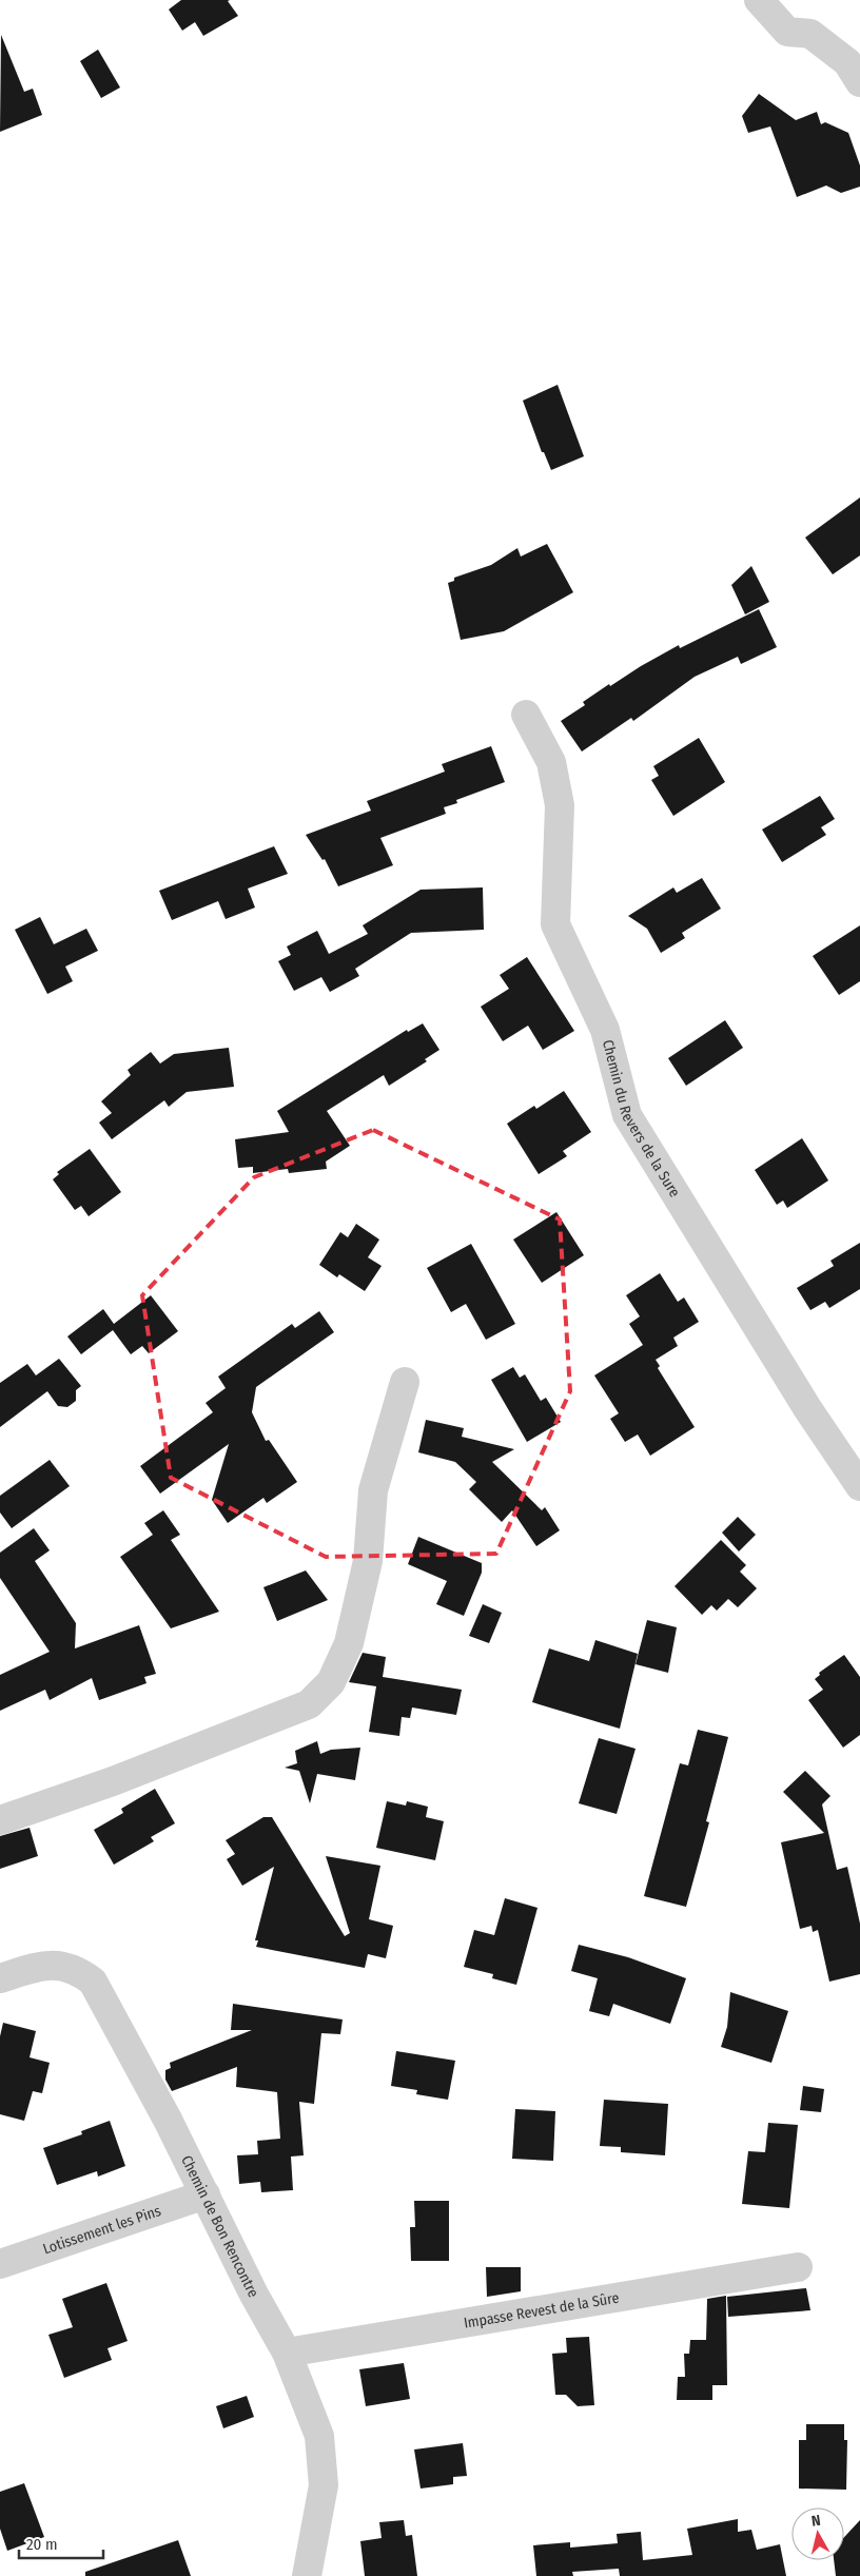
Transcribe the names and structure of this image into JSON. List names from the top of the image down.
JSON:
{
  "streets": {
    "street": [
      "Chemin du Revers de la Sure",
      "Chemin de Bon Rencontre",
      "Lotissement les Pins",
      "Impasse Revest de la Sûre"
    ]
  },
  "crossings": [
    ["Chemin de Bon Rencontre", "Lotissement les Pins"],
    ["Chemin de Bon Rencontre", "Impasse Revest de la Sûre"]
  ],
  "scale_bar": "20 m",
  "north": "top"
}
